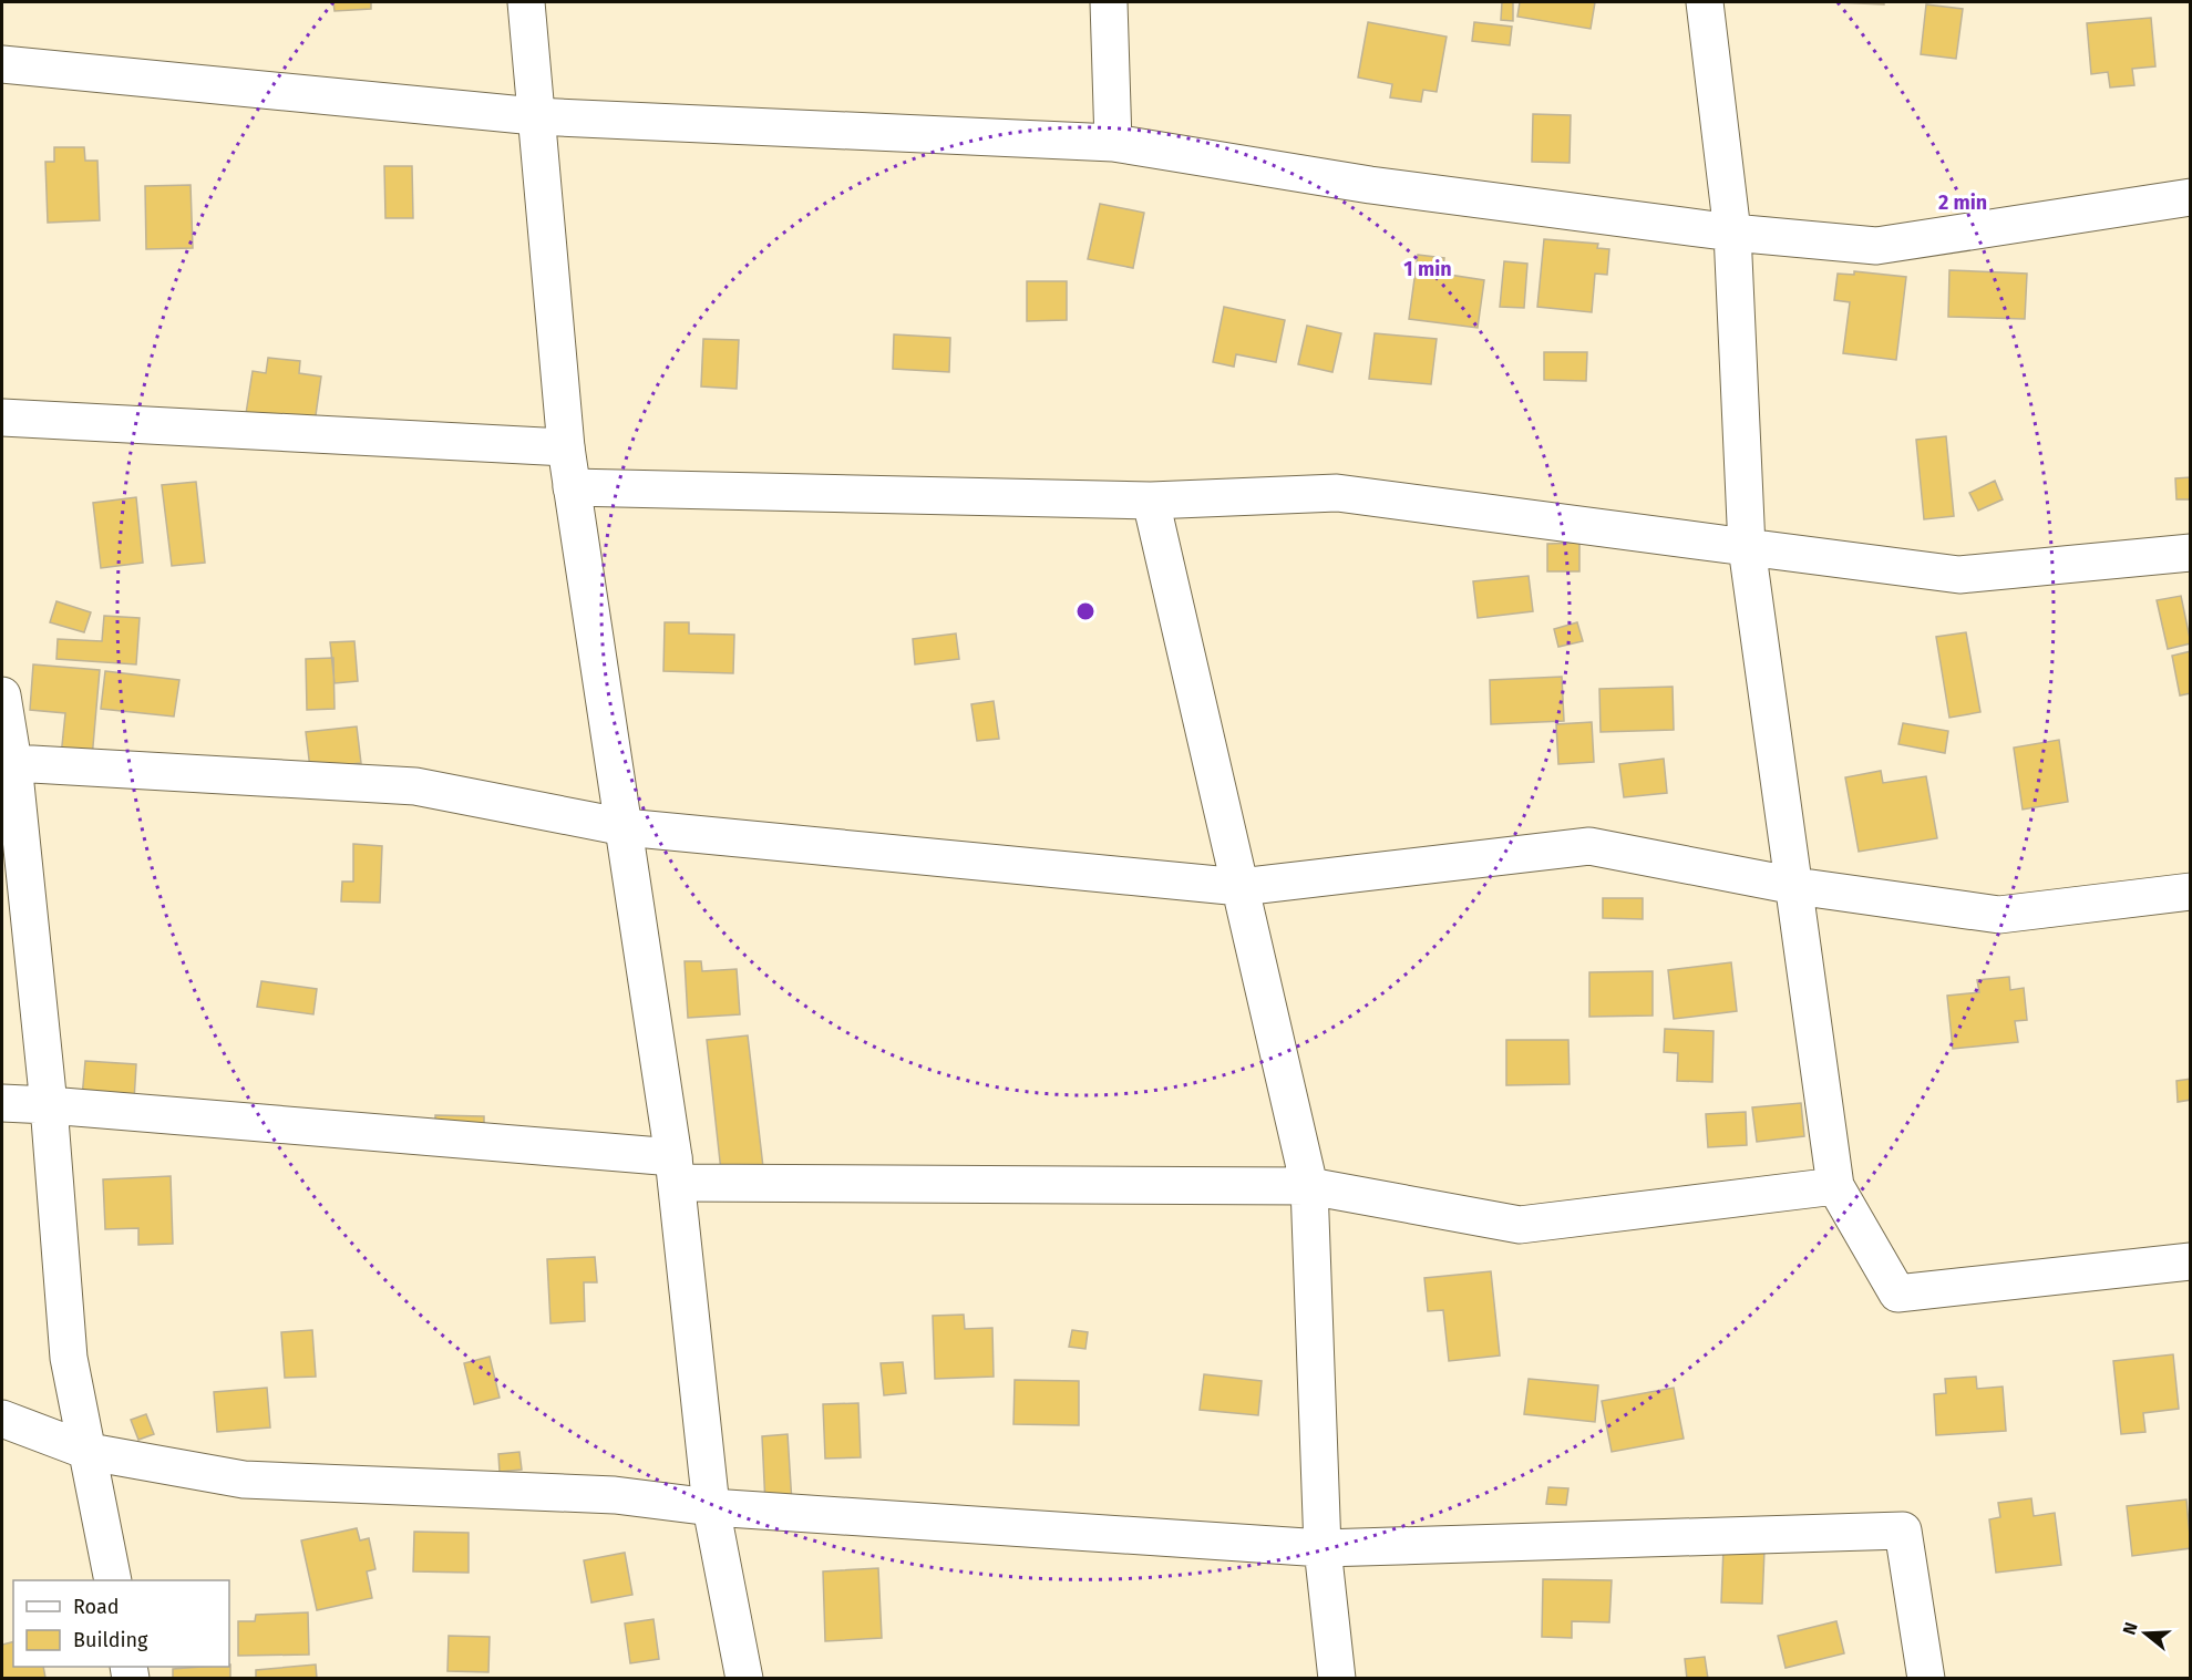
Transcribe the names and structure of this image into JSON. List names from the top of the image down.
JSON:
{
  "legend": ["Road", "Building"],
  "north": "left",
  "rings": ["2 min", "1 min"]
}
